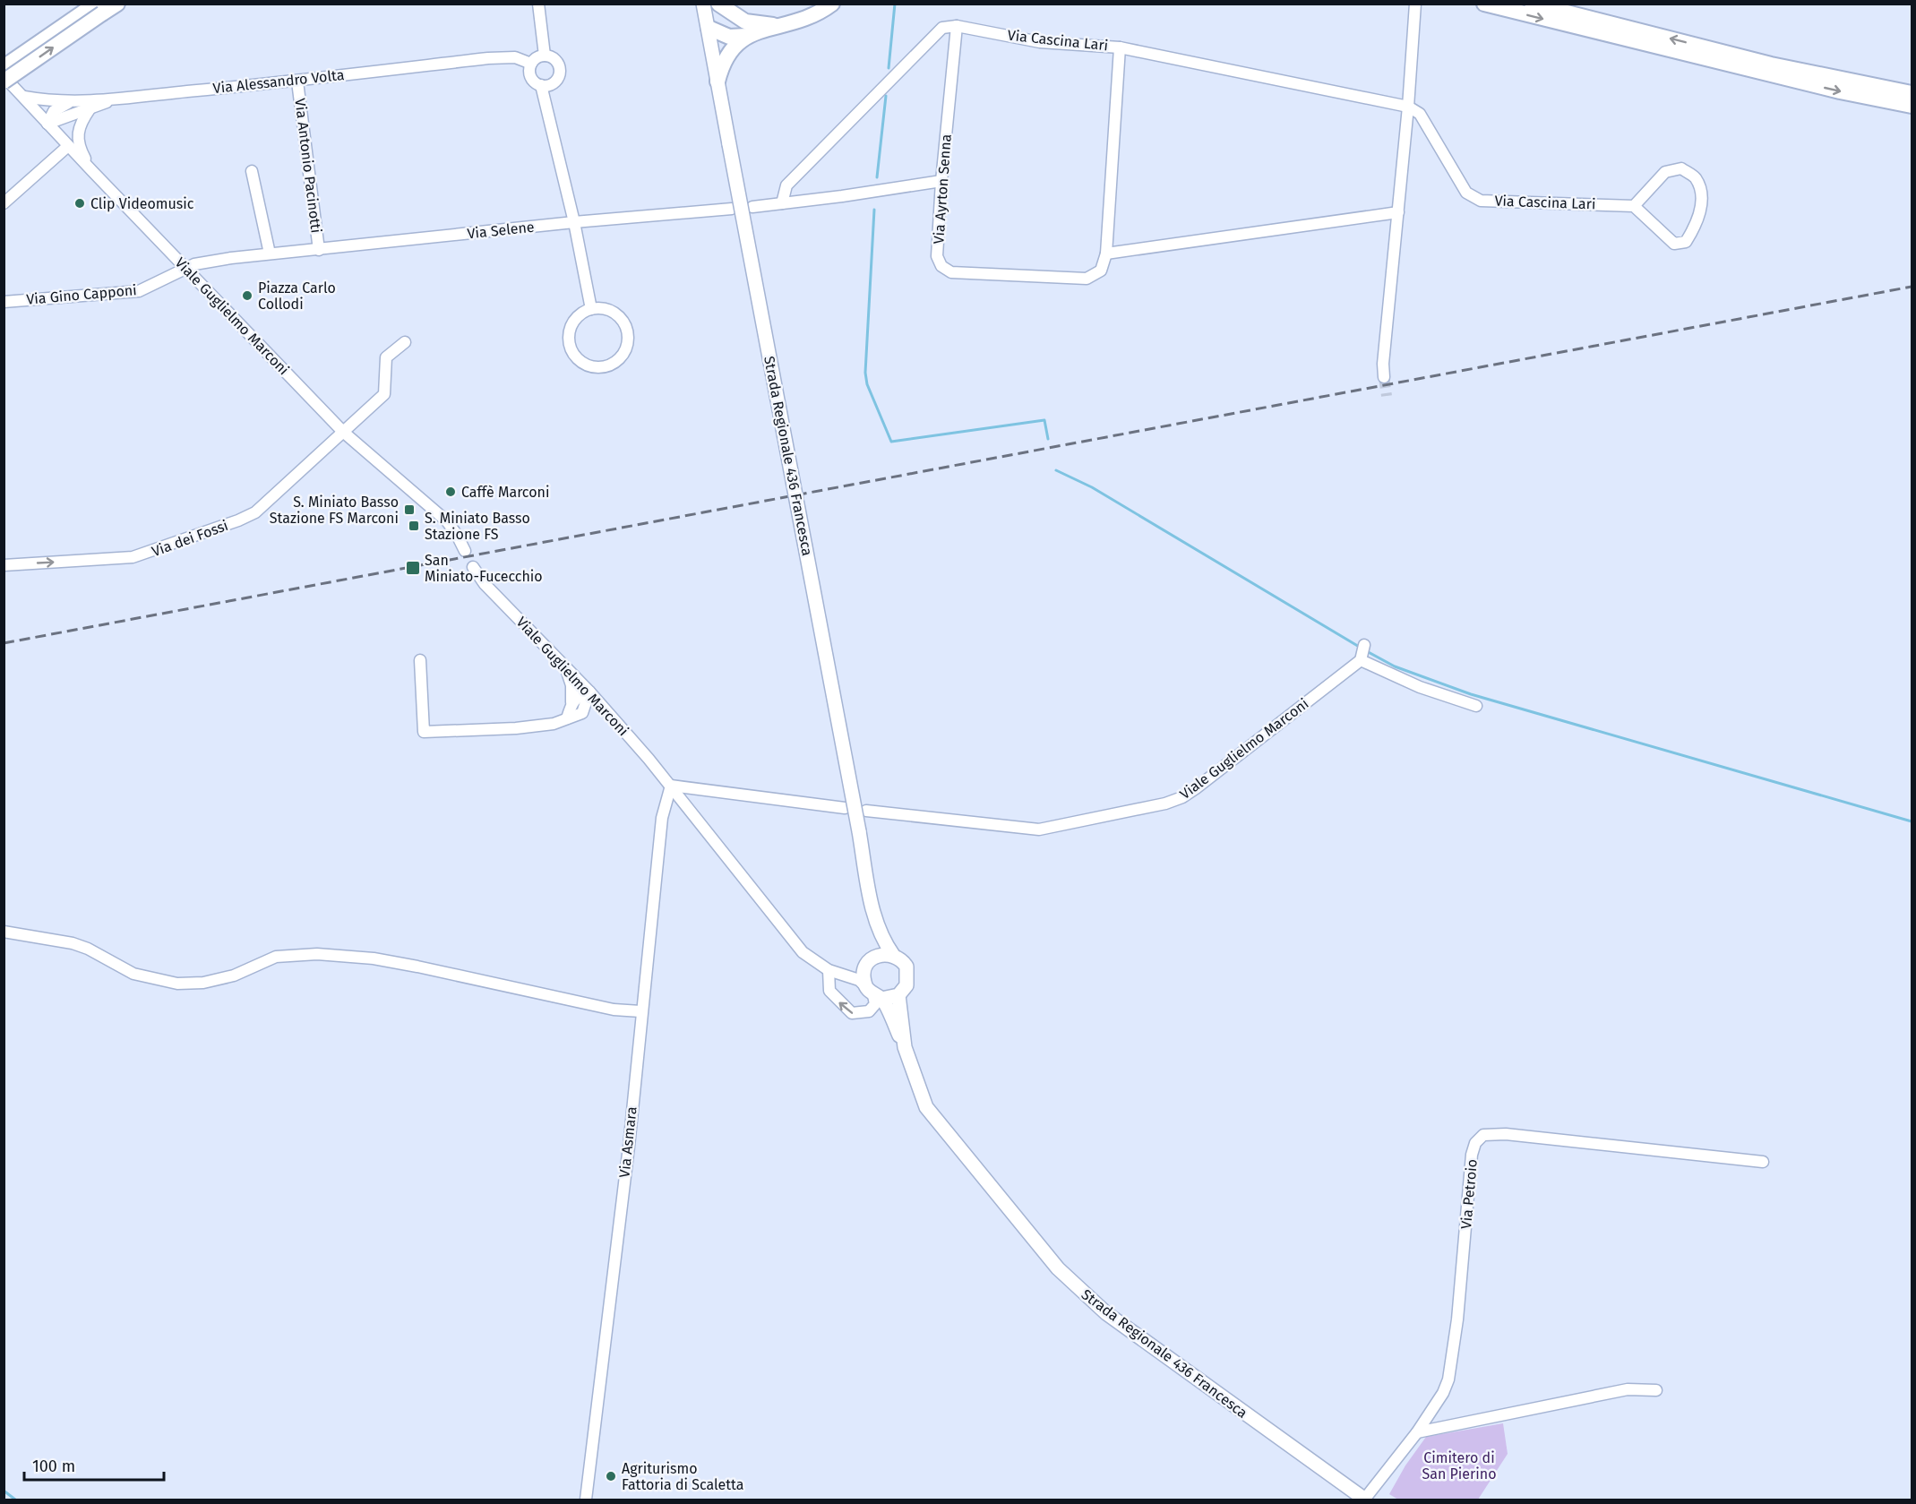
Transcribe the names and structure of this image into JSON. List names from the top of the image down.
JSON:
{
  "streets": {
    "main road": ["Strada Regionale 436 Francesca"],
    "street": [
      "Via Cascina Lari",
      "Via Alessandro Volta",
      "Via Antonio Pacinotti",
      "Via Ayrton Senna",
      "Via Selene",
      "Via Gino Capponi",
      "Viale Guglielmo Marconi",
      "Via dei Fossi",
      "Via Asmara",
      "Via Petroio"
    ]
  },
  "crossings": [
    ["Via Cascina Lari", "Via Ayrton Senna"],
    ["Via Alessandro Volta", "Via Antonio Pacinotti"],
    ["Via Alessandro Volta", "Viale Guglielmo Marconi"],
    ["Via Antonio Pacinotti", "Via Selene"],
    ["Via Selene", "Via Gino Capponi"],
    ["Via Selene", "Viale Guglielmo Marconi"],
    ["Via Gino Capponi", "Viale Guglielmo Marconi"],
    ["Viale Guglielmo Marconi", "Strada Regionale 436 Francesca"],
    ["Viale Guglielmo Marconi", "Via dei Fossi"],
    ["Viale Guglielmo Marconi", "Via Asmara"],
    ["Strada Regionale 436 Francesca", "Via Petroio"]
  ],
  "one_way": ["Via dei Fossi"],
  "parks": ["Cimitero di San Pierino"],
  "places": {
    "other": [
      "Clip Videomusic",
      "Piazza Carlo Collodi",
      "Caffè Marconi",
      "Agriturismo Fattoria di Scaletta"
    ],
    "transit": ["S. Miniato Basso Stazione FS Marconi", "S. Miniato Basso Stazione FS", "San Miniato-Fucecchio"]
  },
  "scale_bar": "100 m"
}
